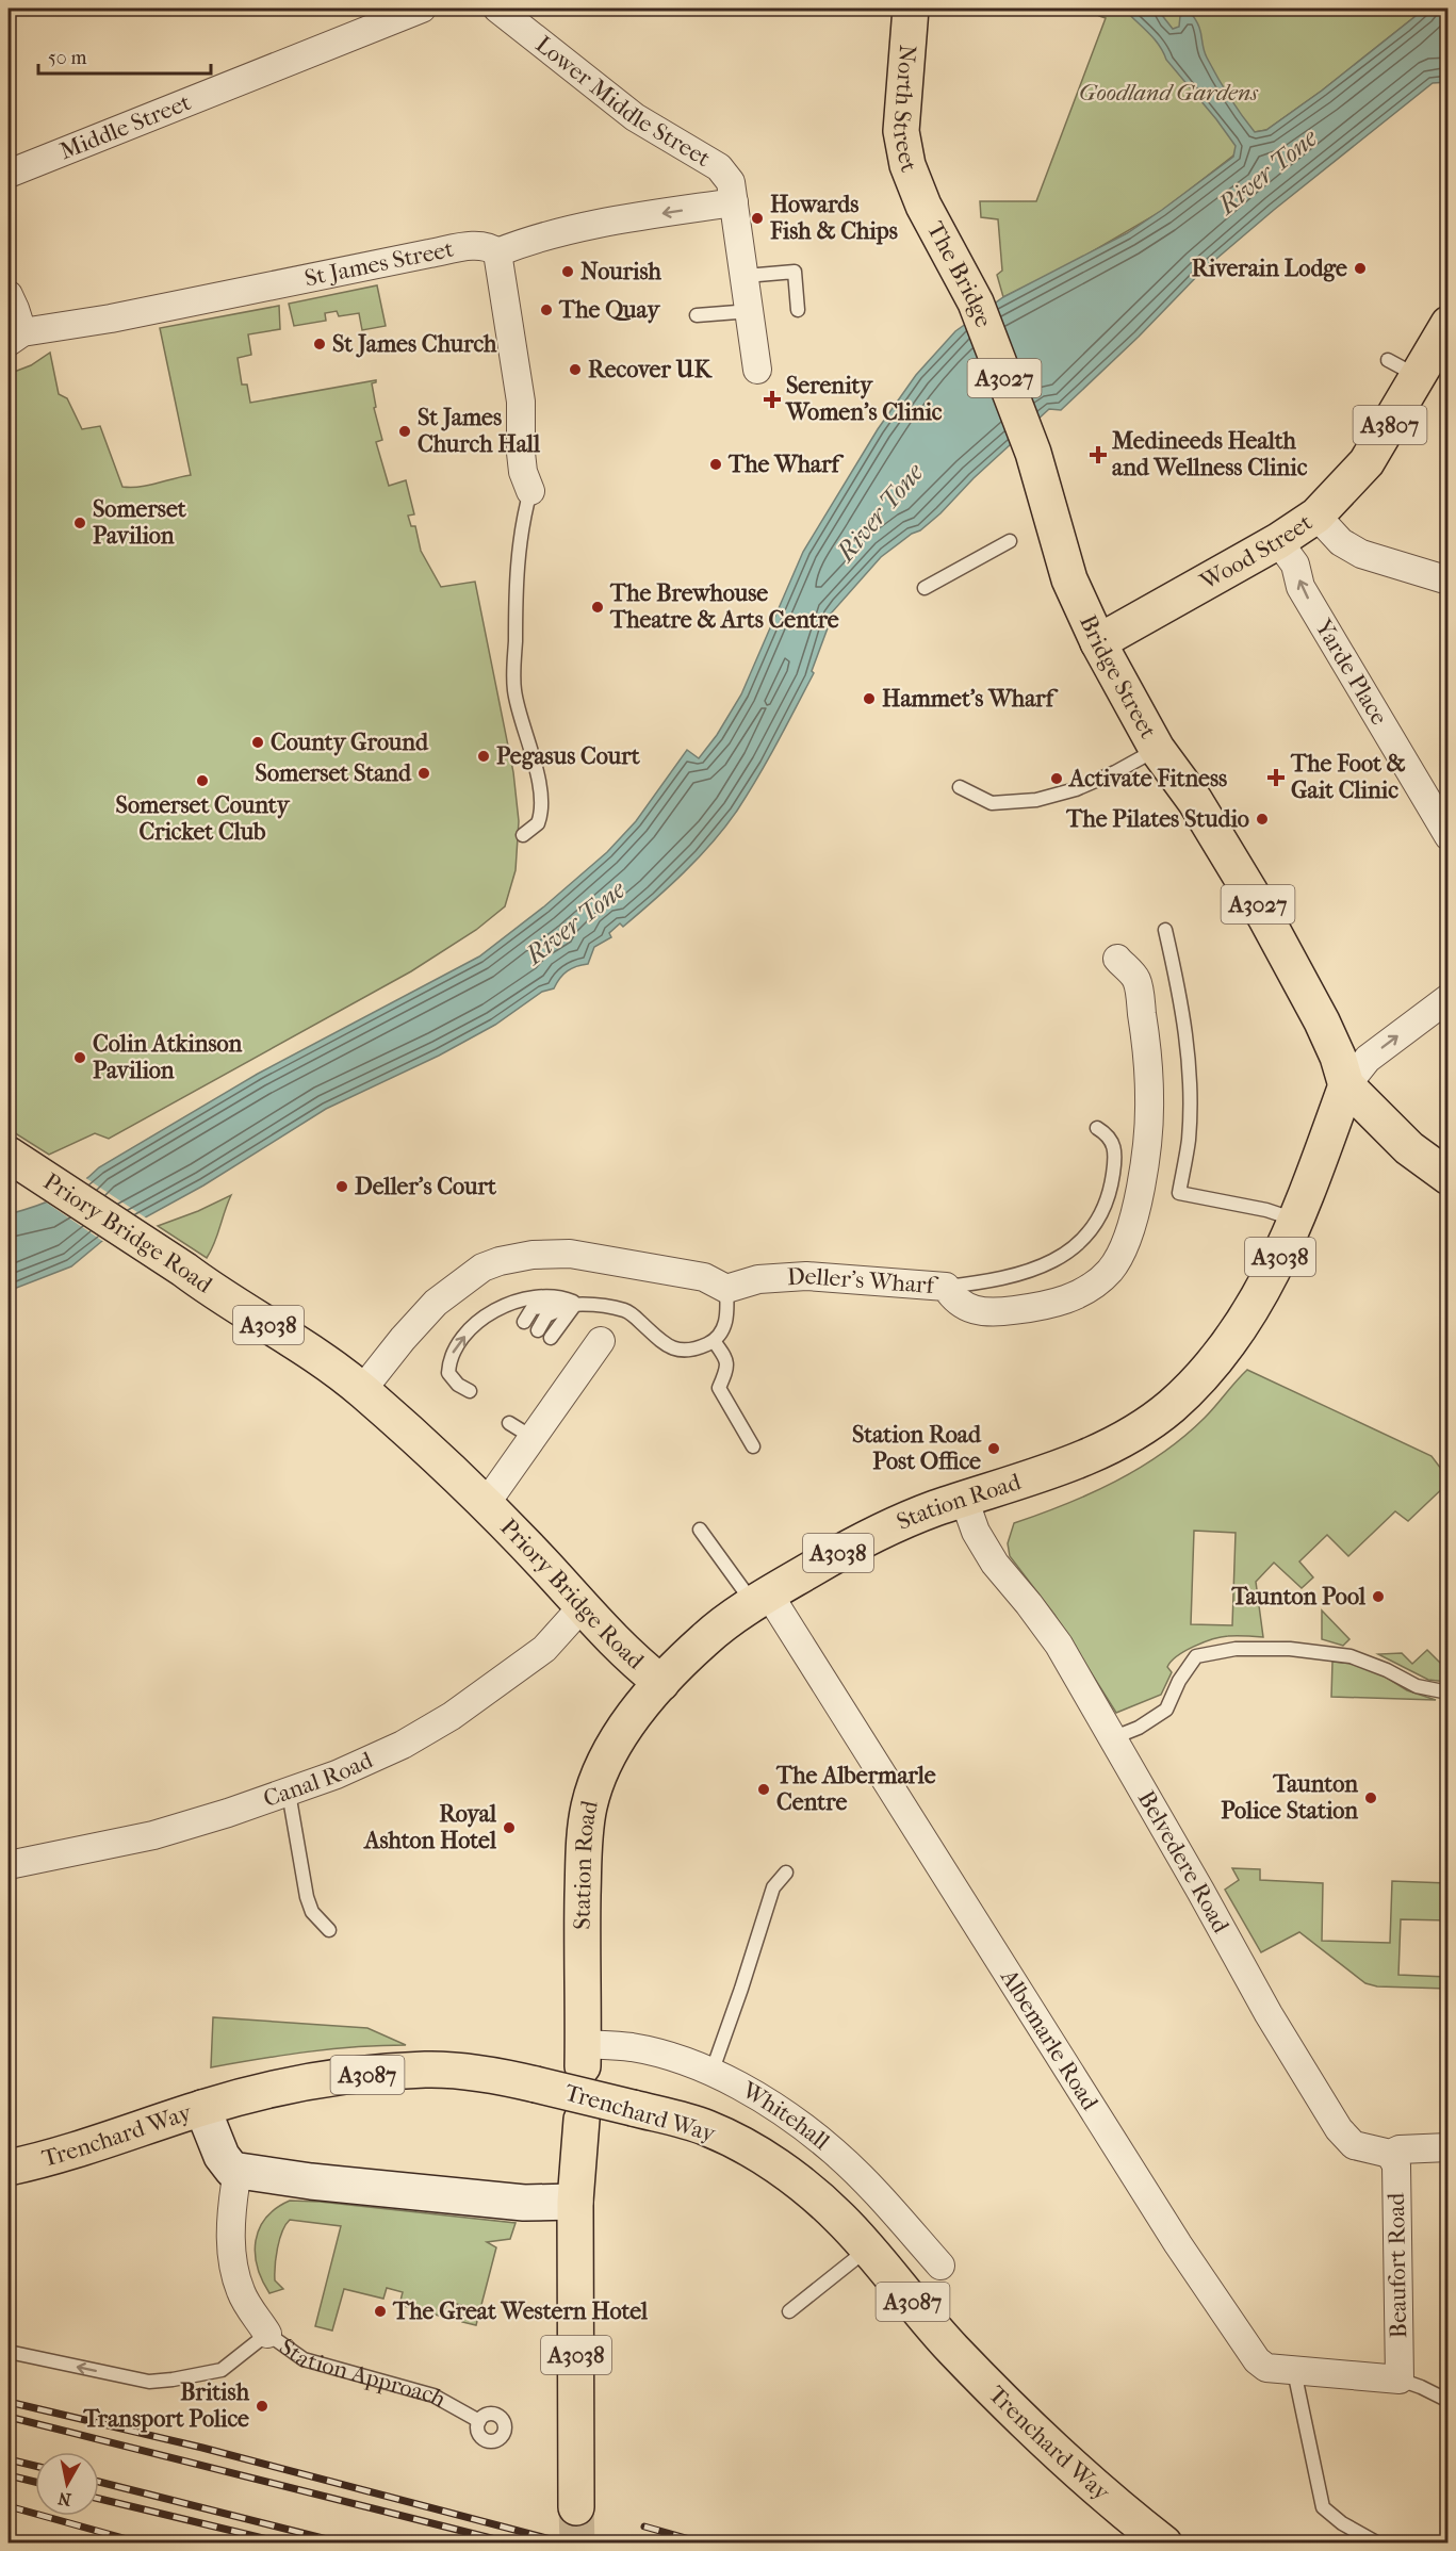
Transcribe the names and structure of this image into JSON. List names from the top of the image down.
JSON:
{
  "streets": {
    "main road": [
      "North Street",
      "The Bridge",
      "A3027",
      "A3807",
      "Wood Street",
      "Bridge Street",
      "Priory Bridge Road",
      "A3038",
      "Station Road",
      "A3087",
      "Trenchard Way"
    ],
    "street": [
      "Lower Middle Street",
      "Middle Street",
      "St James Street",
      "Yarde Place",
      "Deller's Wharf",
      "Canal Road",
      "Belvedere Road",
      "Albemarle Road",
      "Whitehall",
      "Beaufort Road",
      "Station Approach"
    ]
  },
  "crossings": [
    ["North Street", "The Bridge"],
    ["The Bridge", "Bridge Street"],
    ["A3027", "Bridge Street"],
    ["A3027", "Station Road"],
    ["A3807", "Wood Street"],
    ["Wood Street", "Yarde Place"],
    ["Wood Street", "Bridge Street"],
    ["Bridge Street", "Station Road"],
    ["Priory Bridge Road", "Station Road"],
    ["Priory Bridge Road", "Canal Road"],
    ["Station Road", "Belvedere Road"],
    ["Station Road", "Albemarle Road"],
    ["Station Road", "Whitehall"],
    ["Belvedere Road", "Beaufort Road"],
    ["Albemarle Road", "Beaufort Road"]
  ],
  "one_way": ["Yarde Place"],
  "water": ["River Tone"],
  "parks": ["Goodland Gardens"],
  "places": {
    "other": [
      "Howards Fish & Chips",
      "Riverain Lodge",
      "Nourish",
      "The Quay",
      "St James Church",
      "Recover UK",
      "St James Church Hall",
      "The Wharf",
      "Somerset Pavilion",
      "The Brewhouse Theatre & Arts Centre",
      "Hammet's Wharf",
      "County Ground",
      "Pegasus Court",
      "Somerset Stand",
      "Activate Fitness",
      "Somerset County Cricket Club",
      "The Pilates Studio",
      "Colin Atkinson Pavilion",
      "Deller's Court",
      "Station Road Post Office",
      "Taunton Pool",
      "The Albermarle Centre",
      "Taunton Police Station",
      "Royal Ashton Hotel",
      "The Great Western Hotel",
      "British Transport Police"
    ],
    "health": ["Serenity Women's Clinic", "Medineeds Health and Wellness Clinic", "The Foot & Gait Clinic"]
  },
  "scale_bar": "50 m",
  "north": "bottom"
}
